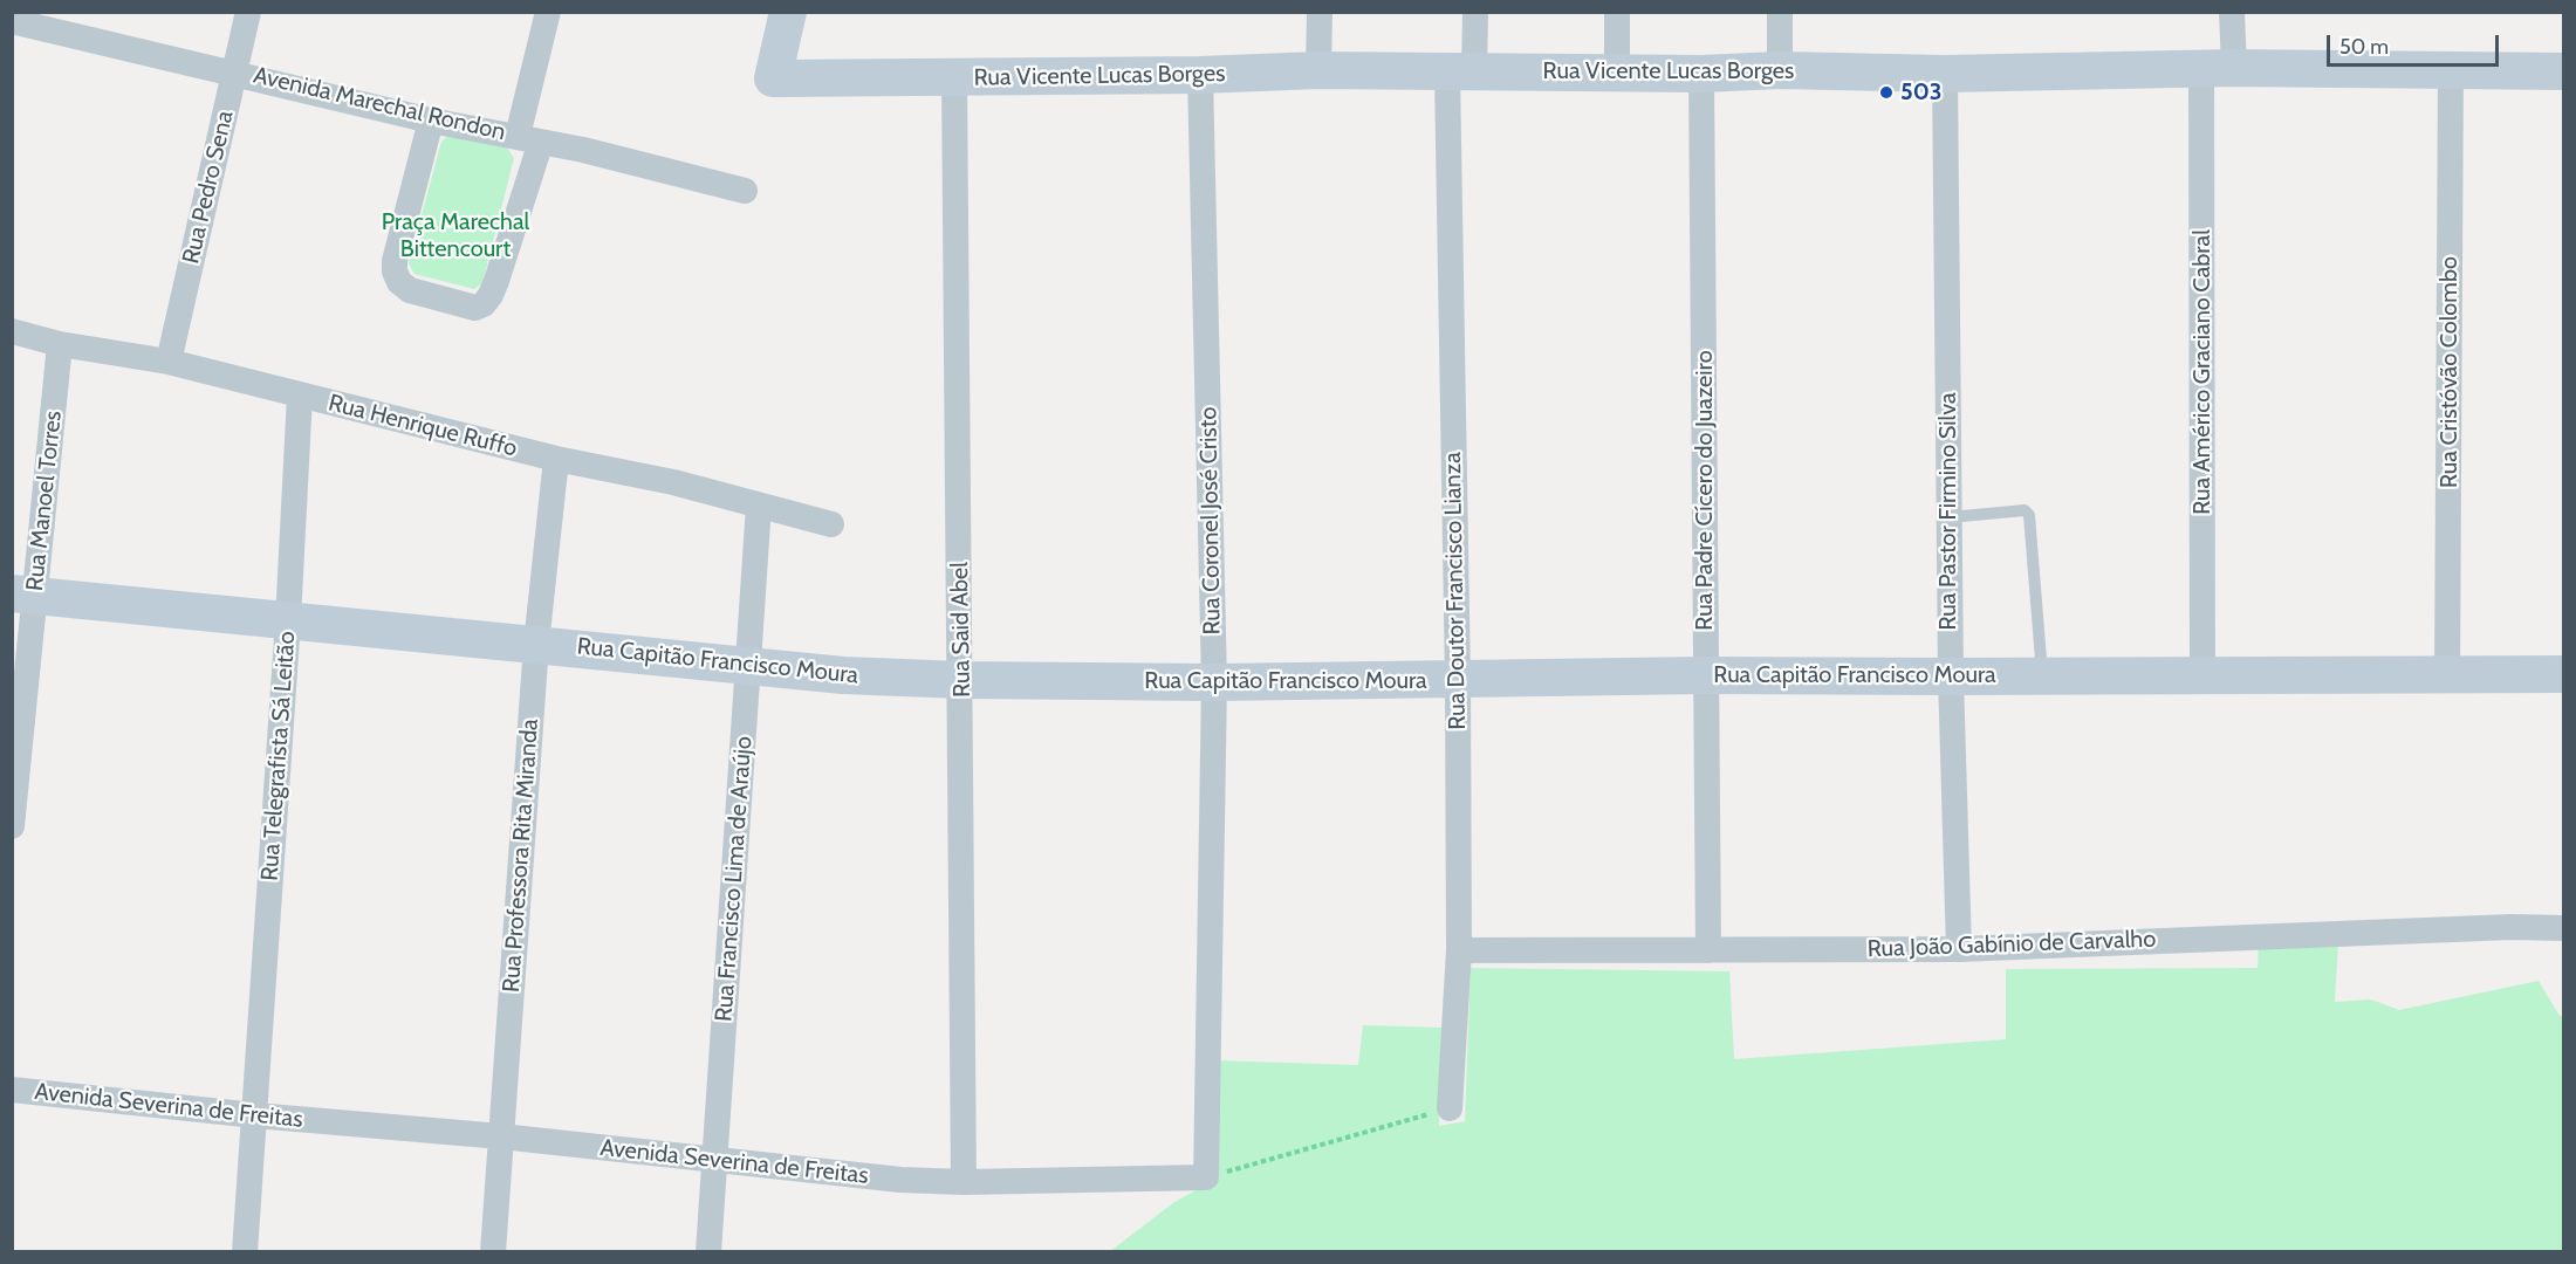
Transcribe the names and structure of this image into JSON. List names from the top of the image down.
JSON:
{
  "streets": {
    "main road": ["Rua Vicente Lucas Borges", "Rua Capitão Francisco Moura"],
    "street": [
      "Avenida Marechal Rondon",
      "Rua Pedro Sena",
      "Rua Américo Graciano Cabral",
      "Rua Cristóvão Colombo",
      "Rua Henrique Ruffo",
      "Rua Padre Cícero do Juazeiro",
      "Rua Manoel Torres",
      "Rua Pastor Firmino Silva",
      "Rua Coronel José Cristo",
      "Rua Doutor Francisco Lianza",
      "Rua Said Abel",
      "Rua Telegrafista Sá Leitão",
      "Rua Professora Rita Miranda",
      "Rua Francisco Lima de Araújo",
      "Rua João Gabínio de Carvalho",
      "Avenida Severina de Freitas"
    ]
  },
  "crossings": [
    ["Rua Vicente Lucas Borges", "Rua Américo Graciano Cabral"],
    ["Rua Vicente Lucas Borges", "Rua Cristóvão Colombo"],
    ["Rua Vicente Lucas Borges", "Rua Padre Cícero do Juazeiro"],
    ["Rua Vicente Lucas Borges", "Rua Pastor Firmino Silva"],
    ["Rua Vicente Lucas Borges", "Rua Coronel José Cristo"],
    ["Rua Vicente Lucas Borges", "Rua Doutor Francisco Lianza"],
    ["Rua Vicente Lucas Borges", "Rua Said Abel"],
    ["Avenida Marechal Rondon", "Rua Pedro Sena"],
    ["Rua Pedro Sena", "Rua Henrique Ruffo"],
    ["Rua Américo Graciano Cabral", "Rua Capitão Francisco Moura"],
    ["Rua Cristóvão Colombo", "Rua Capitão Francisco Moura"],
    ["Rua Henrique Ruffo", "Rua Manoel Torres"],
    ["Rua Henrique Ruffo", "Rua Telegrafista Sá Leitão"],
    ["Rua Henrique Ruffo", "Rua Professora Rita Miranda"],
    ["Rua Henrique Ruffo", "Rua Francisco Lima de Araújo"],
    ["Rua Padre Cícero do Juazeiro", "Rua Capitão Francisco Moura"],
    ["Rua Padre Cícero do Juazeiro", "Rua João Gabínio de Carvalho"],
    ["Rua Manoel Torres", "Rua Capitão Francisco Moura"],
    ["Rua Pastor Firmino Silva", "Rua Capitão Francisco Moura"],
    ["Rua Pastor Firmino Silva", "Rua João Gabínio de Carvalho"],
    ["Rua Coronel José Cristo", "Rua Capitão Francisco Moura"],
    ["Rua Coronel José Cristo", "Avenida Severina de Freitas"],
    ["Rua Doutor Francisco Lianza", "Rua Capitão Francisco Moura"],
    ["Rua Doutor Francisco Lianza", "Rua João Gabínio de Carvalho"],
    ["Rua Said Abel", "Rua Capitão Francisco Moura"],
    ["Rua Said Abel", "Avenida Severina de Freitas"],
    ["Rua Capitão Francisco Moura", "Rua Telegrafista Sá Leitão"],
    ["Rua Capitão Francisco Moura", "Rua Professora Rita Miranda"],
    ["Rua Capitão Francisco Moura", "Rua Francisco Lima de Araújo"],
    ["Rua Telegrafista Sá Leitão", "Avenida Severina de Freitas"],
    ["Rua Professora Rita Miranda", "Avenida Severina de Freitas"],
    ["Rua Francisco Lima de Araújo", "Avenida Severina de Freitas"]
  ],
  "parks": ["Praça Marechal Bittencourt"],
  "places": ["503"],
  "scale_bar": "50 m"
}
